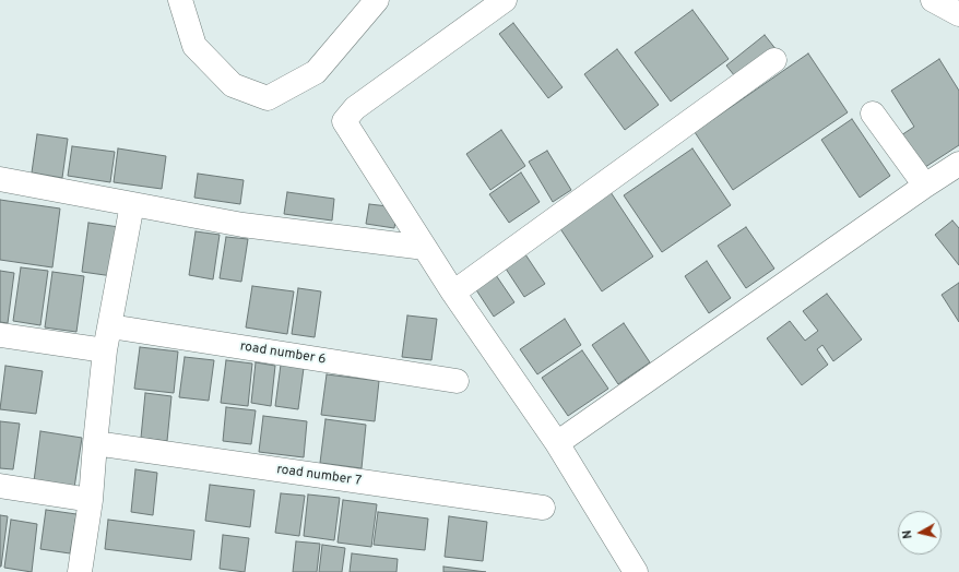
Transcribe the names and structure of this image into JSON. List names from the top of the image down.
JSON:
{
  "streets": {
    "street": ["road number 6", "road number 7"]
  },
  "north": "left"
}
